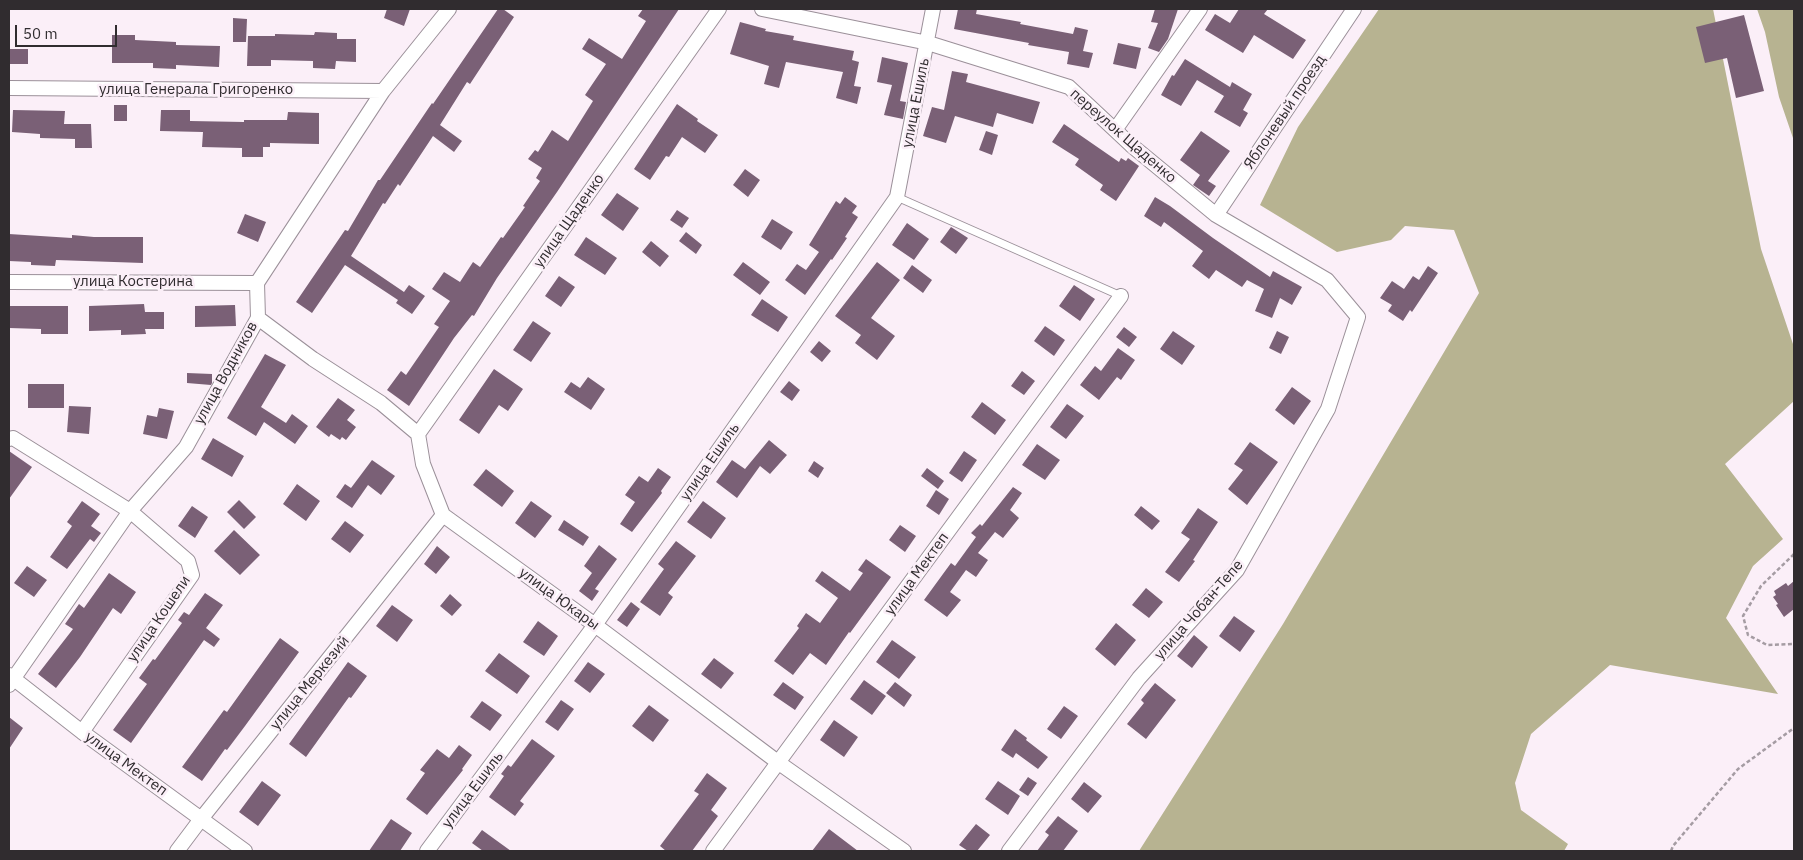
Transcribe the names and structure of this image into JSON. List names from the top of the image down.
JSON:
{
  "streets": {
    "street": [
      "улица Генерала Григоренко",
      "улица Ешиль",
      "Яблоневый проезд",
      "переулок Щаденко",
      "улица Щаденко",
      "улица Костерина",
      "улица Водников",
      "улица Мектеп",
      "улица Юкары",
      "улица Чобан-Тепе",
      "улица Кошели",
      "улица Меркезий"
    ]
  },
  "crossings": [
    ["улица Ешиль", "переулок Щаденко"],
    ["улица Ешиль", "улица Юкары"],
    ["Яблоневый проезд", "переулок Щаденко"],
    ["переулок Щаденко", "улица Чобан-Тепе"],
    ["улица Костерина", "улица Водников"],
    ["улица Водников", "улица Мектеп"],
    ["улица Водников", "улица Кошели"],
    ["улица Мектеп", "улица Юкары"],
    ["улица Мектеп", "улица Кошели"],
    ["улица Мектеп", "улица Меркезий"],
    ["улица Юкары", "улица Меркезий"]
  ],
  "scale_bar": "50 m"
}
